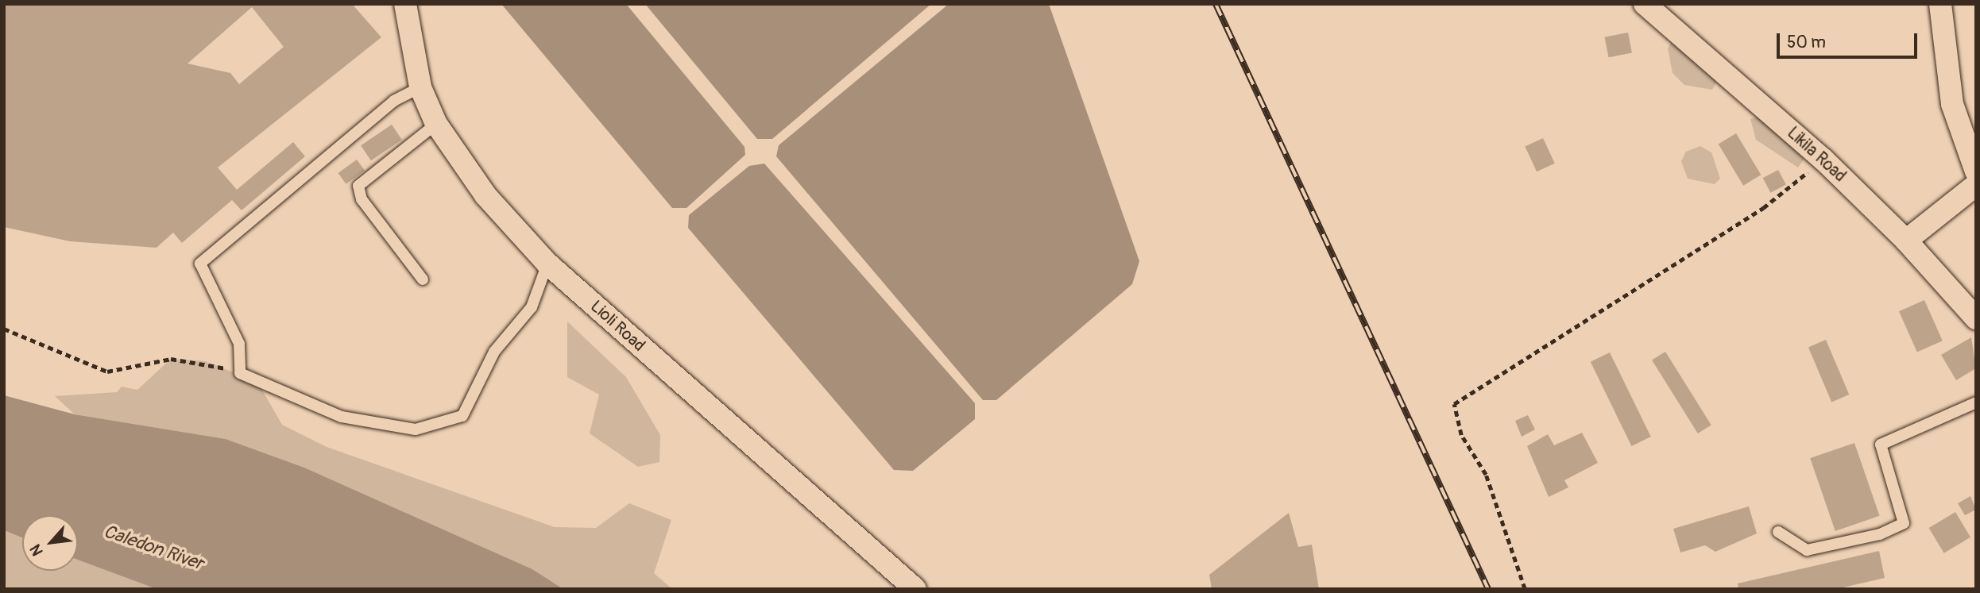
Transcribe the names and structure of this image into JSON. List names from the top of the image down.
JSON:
{
  "streets": {
    "street": ["Likila Road", "Lioli Road"]
  },
  "water": ["Caledon River"],
  "scale_bar": "50 m",
  "north": "bottom left"
}
